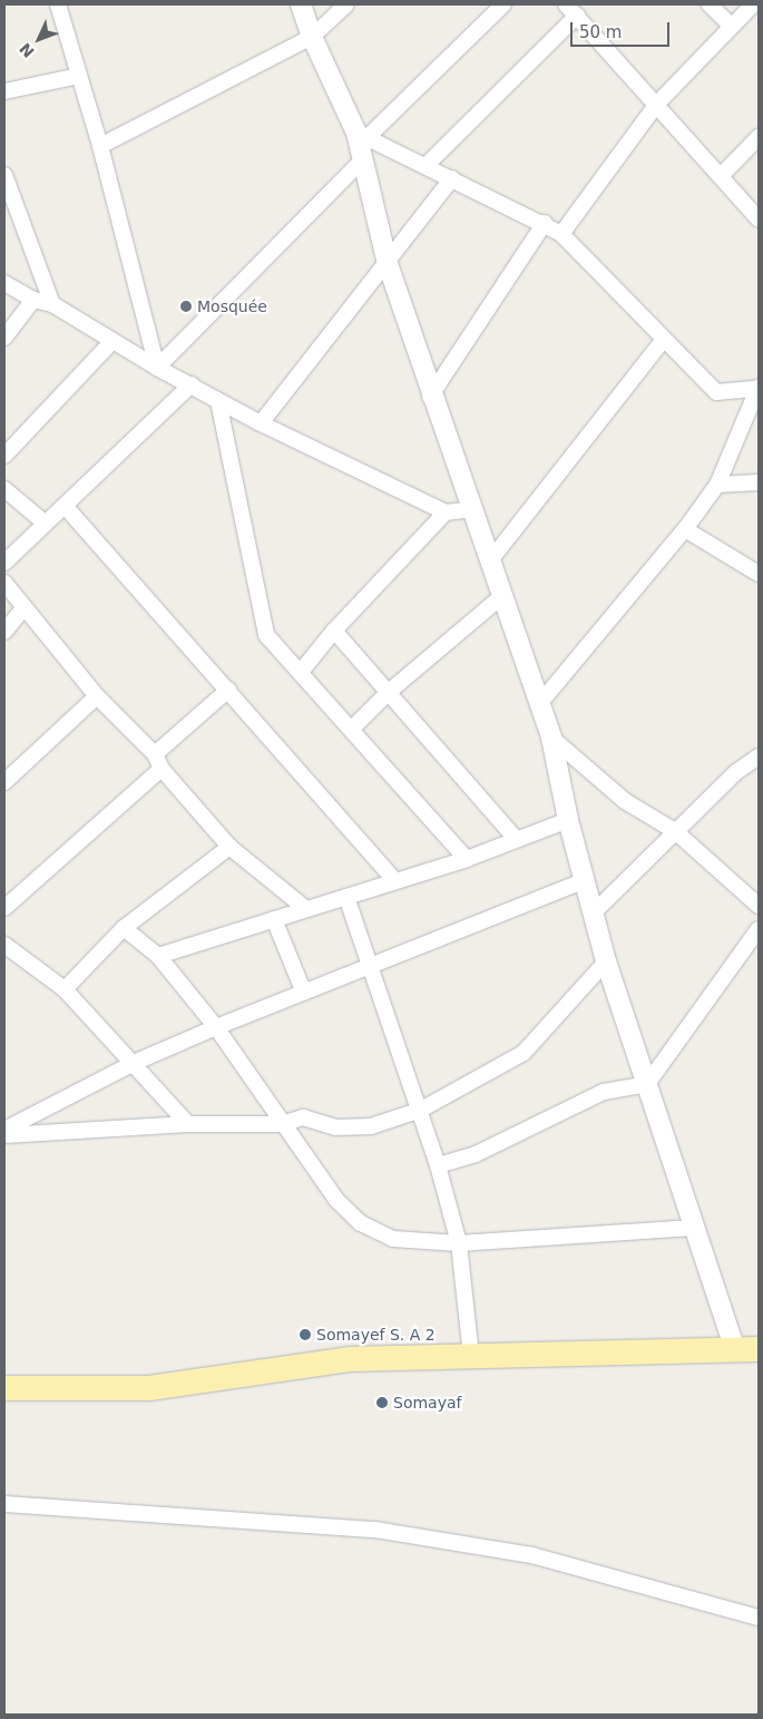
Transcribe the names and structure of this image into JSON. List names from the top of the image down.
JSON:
{
  "places": ["Mosquée", "Somayef S. A 2", "Somayaf"],
  "scale_bar": "50 m",
  "north": "bottom left"
}
